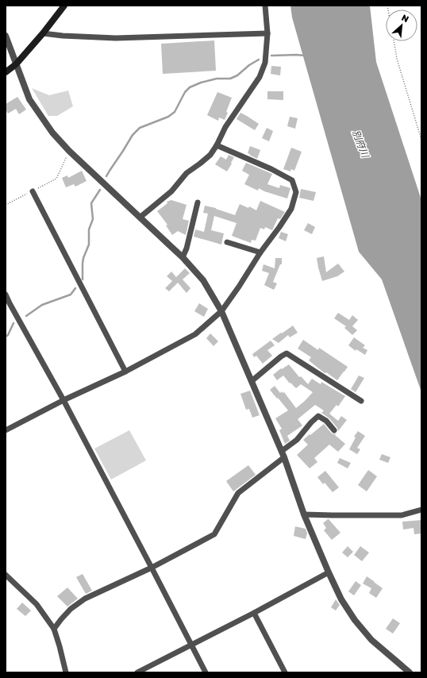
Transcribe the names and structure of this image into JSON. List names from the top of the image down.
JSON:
{
  "water": ["別府川"],
  "north": "top right"
}
